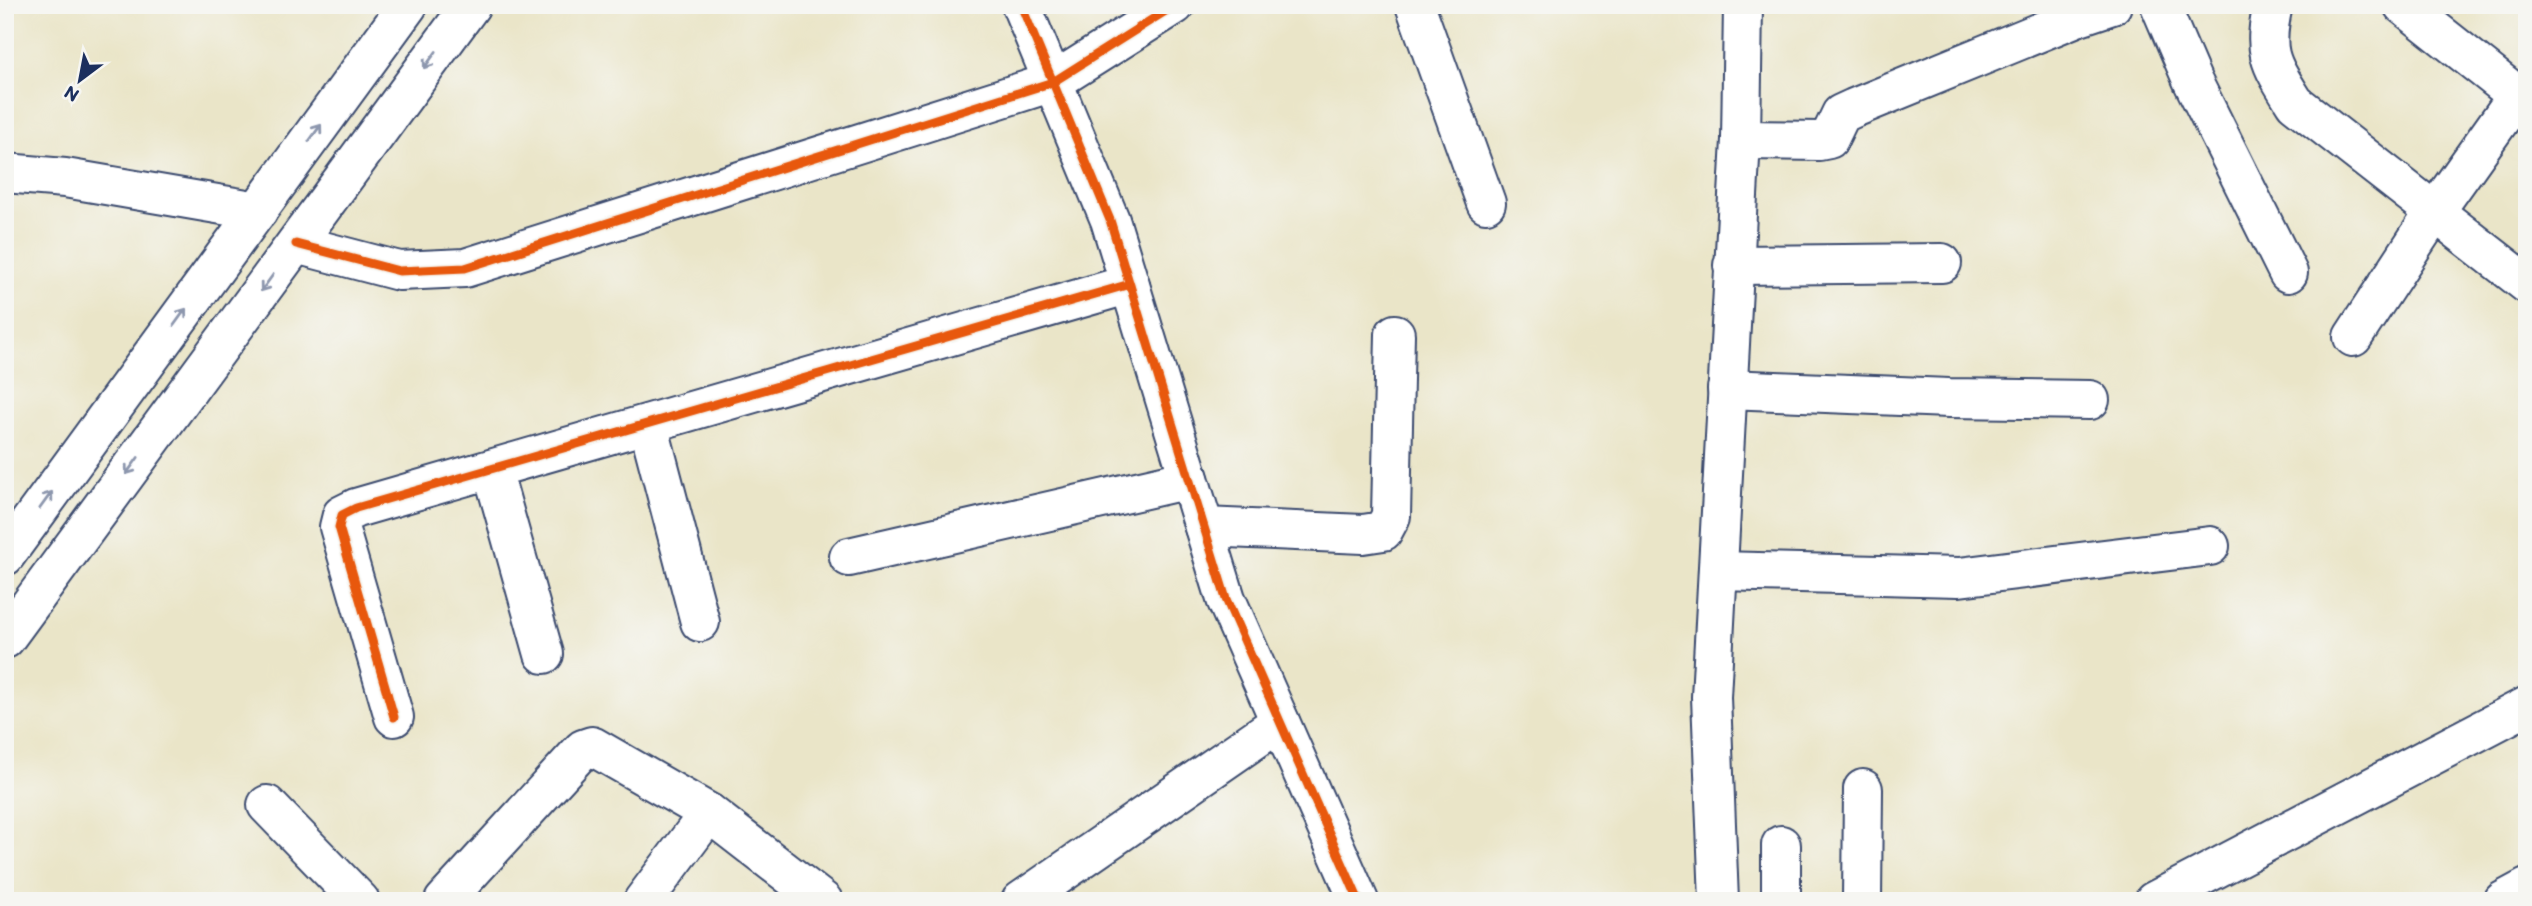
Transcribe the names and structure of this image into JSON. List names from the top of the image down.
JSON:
{
  "north": "bottom left"
}
